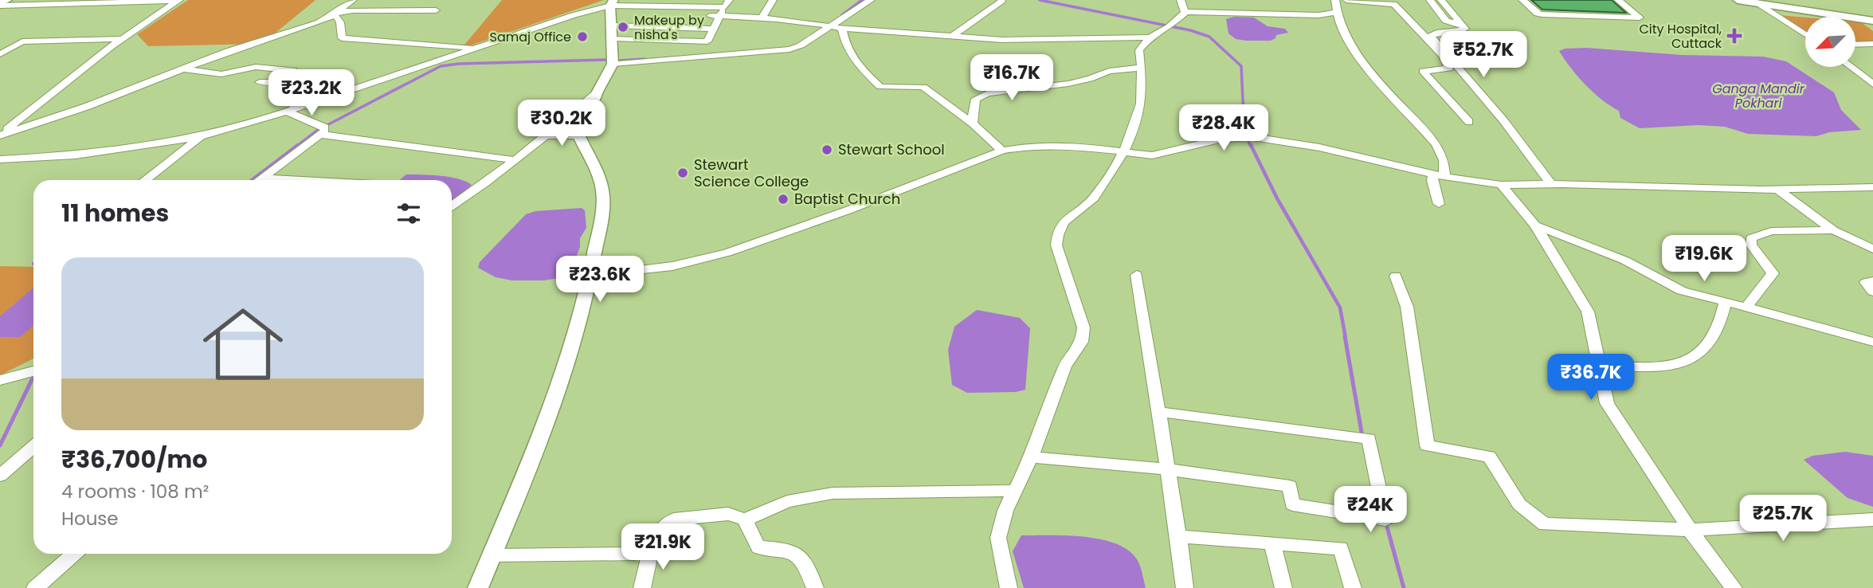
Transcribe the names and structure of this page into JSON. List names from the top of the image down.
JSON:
{
  "water": ["Ganga Mandir Pokhari"],
  "places": {
    "other": [
      "Makeup by nisha's",
      "Samaj Office",
      "Stewart School",
      "Stewart Science College",
      "Baptist Church"
    ],
    "health": ["City Hospital, Cuttack"]
  },
  "north": "bottom left",
  "page": {
    "price": [
      "₹52.7K",
      "₹16.7K",
      "₹23.2K",
      "₹30.2K",
      "₹28.4K",
      "₹19.6K",
      "₹23.6K",
      "₹36.7K",
      "₹24K",
      "₹25.7K",
      "₹21.9K"
    ],
    "heading": "11 homes",
    "list": [
      {
        "name": "₹36,700/mo",
        "note": "4 rooms · 108 m² · House"
      }
    ]
  }
}
